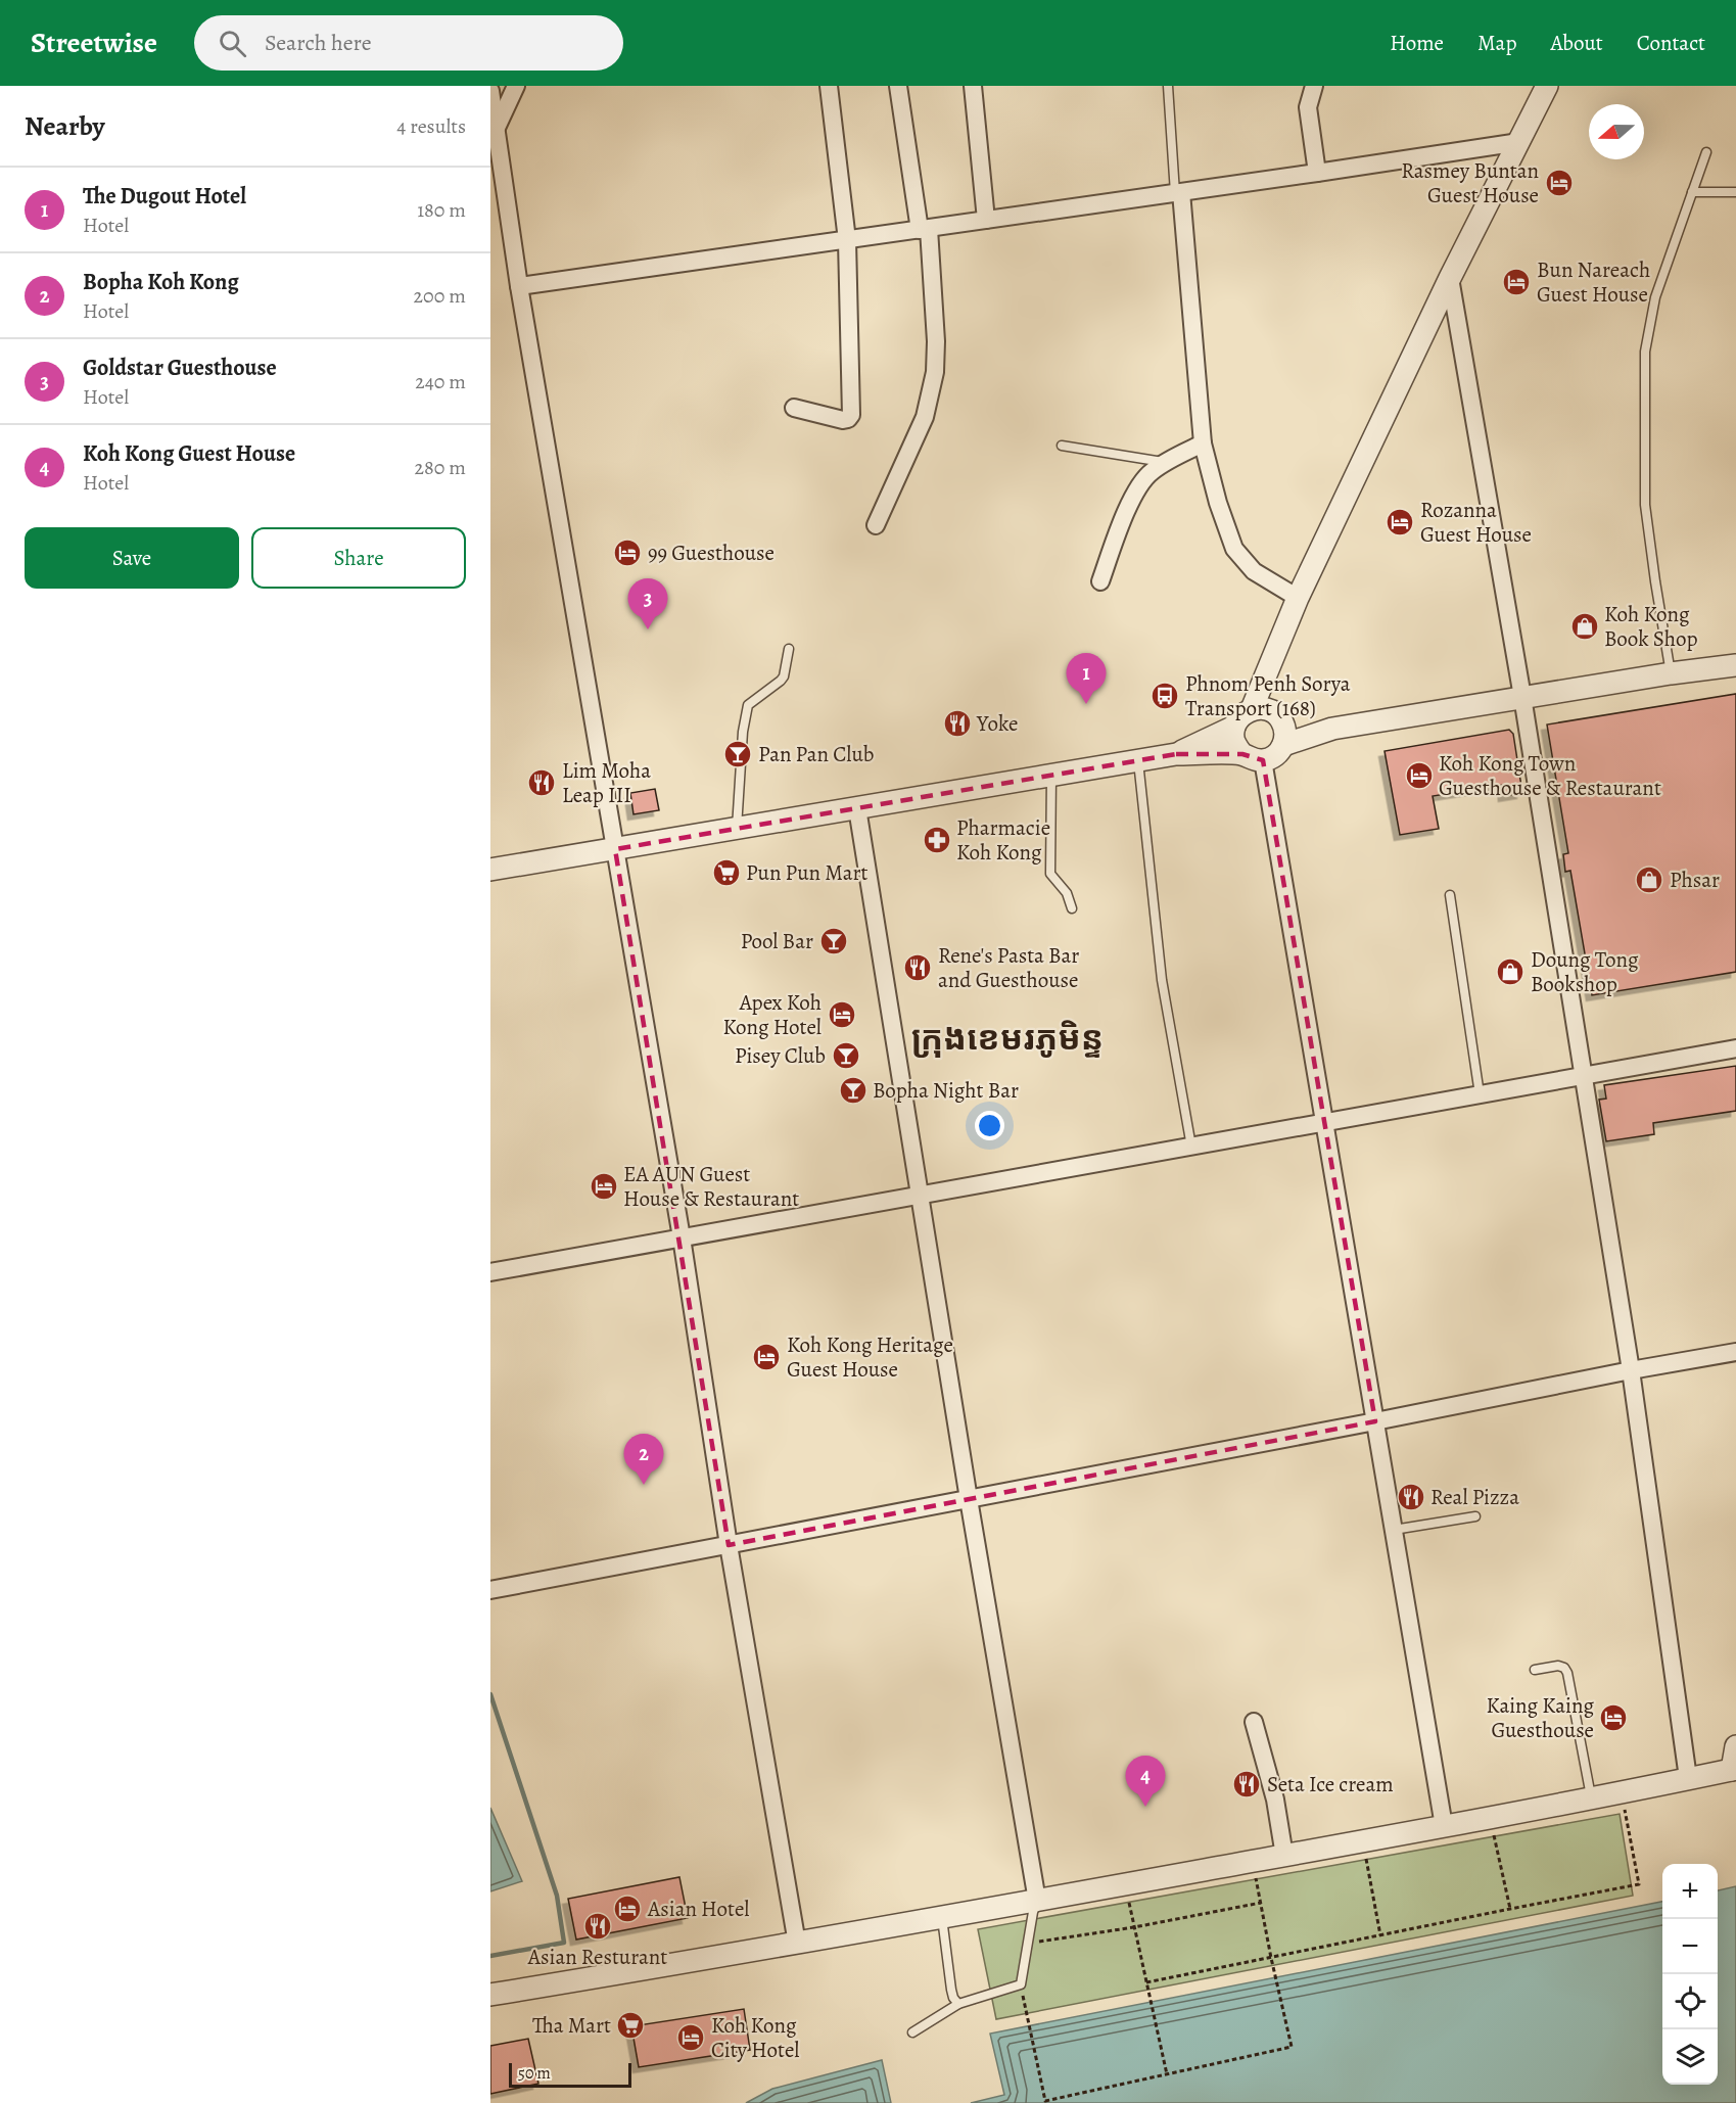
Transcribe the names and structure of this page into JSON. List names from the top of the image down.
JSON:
{
  "districts": ["ក្រុងខេមរភូមិន្ទ"],
  "places": {
    "hotel": [
      "Rasmey Buntan Guest House",
      "Bun Nareach Guest House",
      "Rozanna Guest House",
      "99 Guesthouse",
      "Koh Kong Town Guesthouse & Restaurant",
      "Apex Koh Kong Hotel",
      "EA AUN Guest House & Restaurant",
      "Koh Kong Heritage Guest House",
      "Kaing Kaing Guesthouse",
      "Asian Hotel",
      "Koh Kong City Hotel"
    ],
    "shop": ["Koh Kong Book Shop", "Phsar", "Doung Tong Bookshop"],
    "bus stop": ["Phnom Penh Sorya Transport (168)"],
    "restaurant": [
      "Yoke",
      "Lim Moha Leap III",
      "Rene's Pasta Bar and Guesthouse",
      "Real Pizza",
      "Seta Ice cream",
      "Asian Resturant"
    ],
    "bar": [
      "Pan Pan Club",
      "Pool Bar",
      "Pisey Club",
      "Bopha Night Bar"
    ],
    "pharmacy": ["Pharmacie Koh Kong"],
    "supermarket": ["Pun Pun Mart", "Tha Mart"]
  },
  "scale_bar": "50 m",
  "north": "left",
  "page": {
    "header": "Streetwise",
    "search": "Search here",
    "nav": [
      "Home",
      "Map",
      "About",
      "Contact"
    ],
    "heading": ["Nearby", "4 results"],
    "list": [
      {
        "mark": "1",
        "name": "The Dugout Hotel",
        "note": "Hotel",
        "value": "180 m"
      },
      {
        "mark": "2",
        "name": "Bopha Koh Kong",
        "note": "Hotel",
        "value": "200 m"
      },
      {
        "mark": "3",
        "name": "Goldstar Guesthouse",
        "note": "Hotel",
        "value": "240 m"
      },
      {
        "mark": "4",
        "name": "Koh Kong Guest House",
        "note": "Hotel",
        "value": "280 m"
      }
    ],
    "buttons": ["Save", "Share"],
    "pins": [
      "3",
      "1",
      "2",
      "4"
    ],
    "map_buttons": ["+", "−"],
    "scale": "50 m"
  }
}
